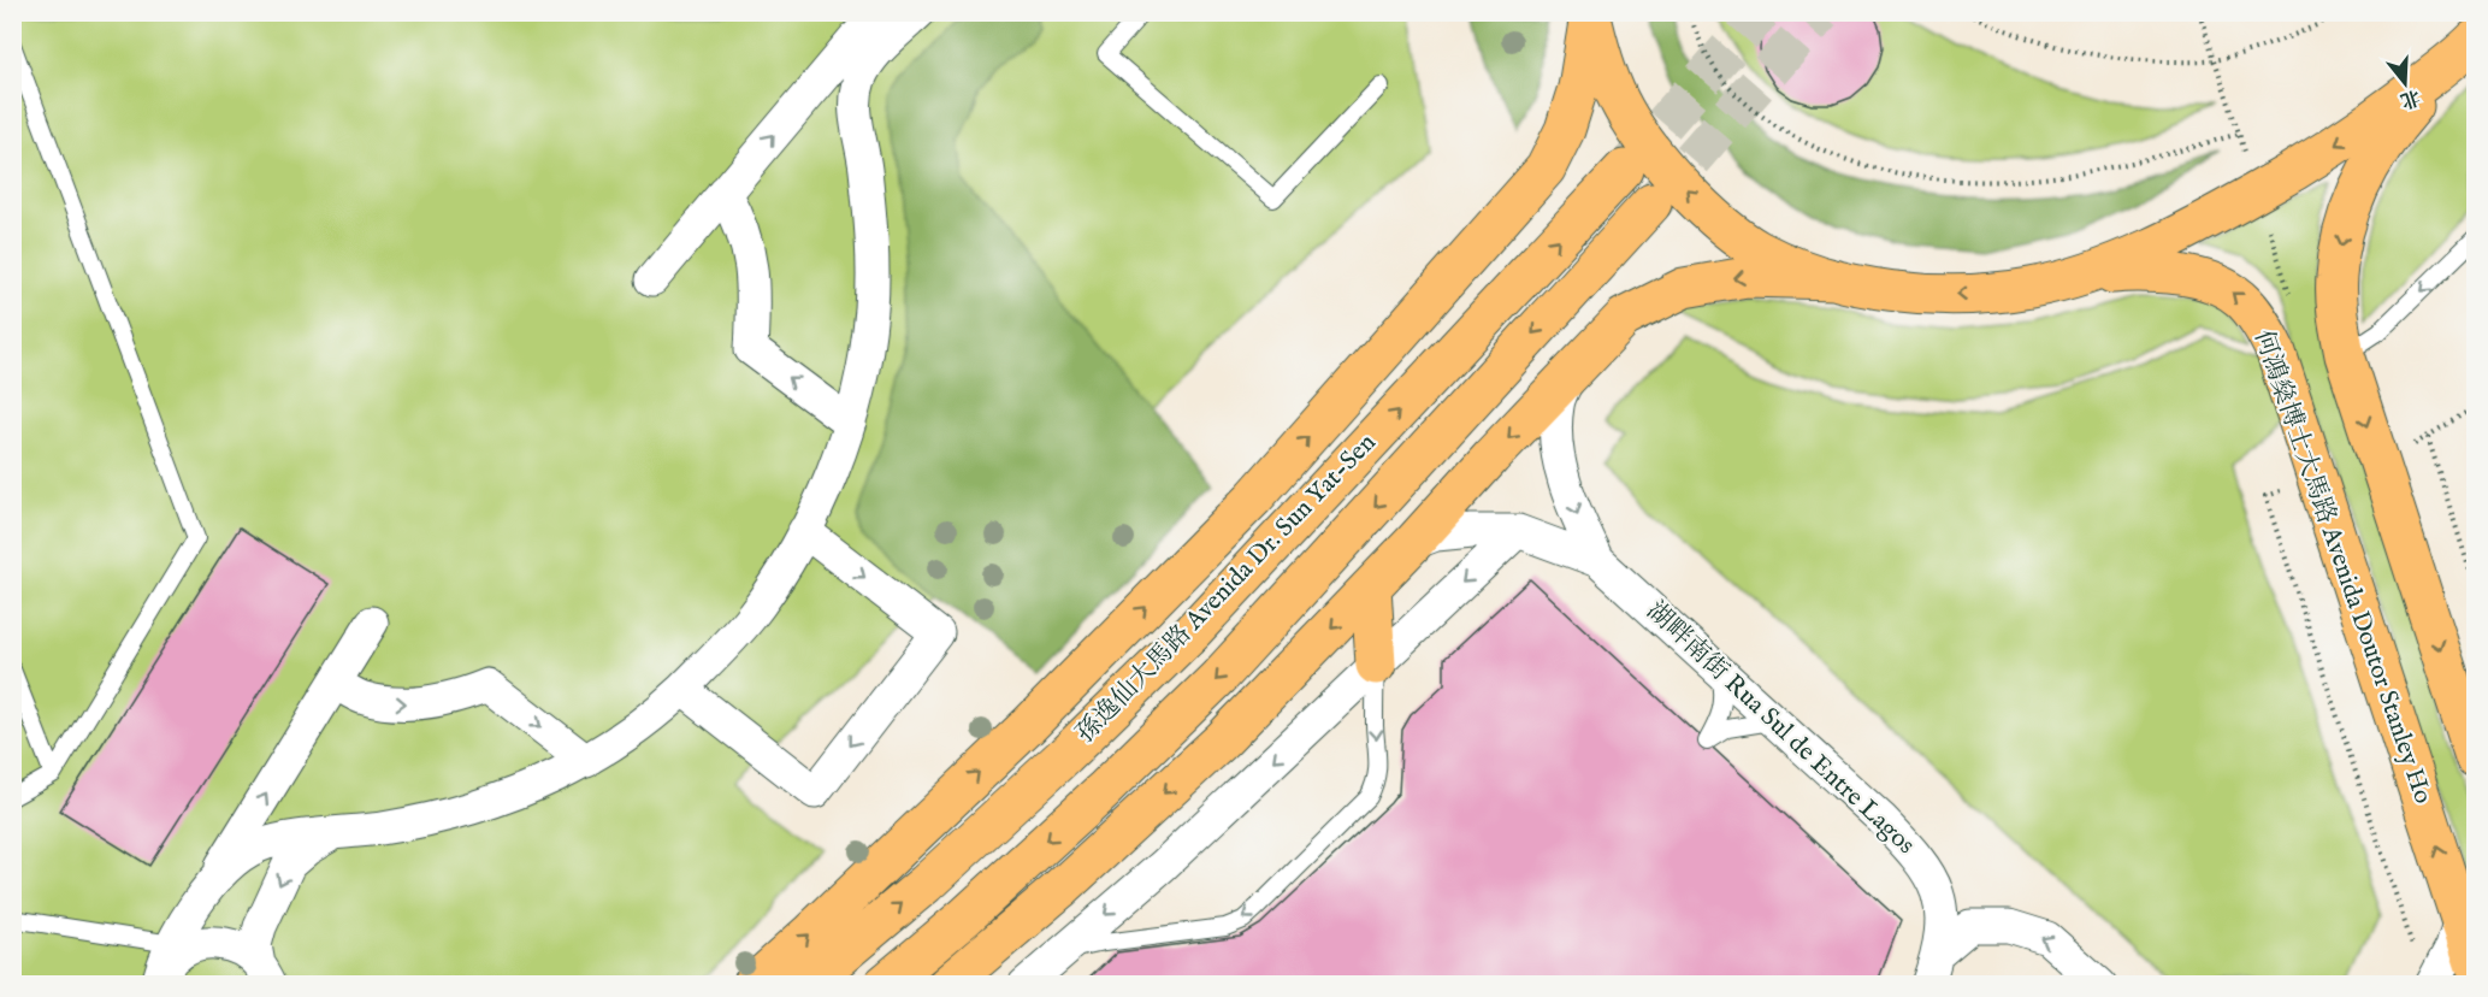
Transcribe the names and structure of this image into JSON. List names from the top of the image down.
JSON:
{
  "streets": {
    "main road": ["何鴻燊博士大馬路 Avenida Doutor Stanley Ho", "孫逸仙大馬路 Avenida Dr. Sun Yat-Sen"],
    "street": ["湖畔南街 Rua Sul de Entre Lagos"]
  },
  "north": "bottom"
}
